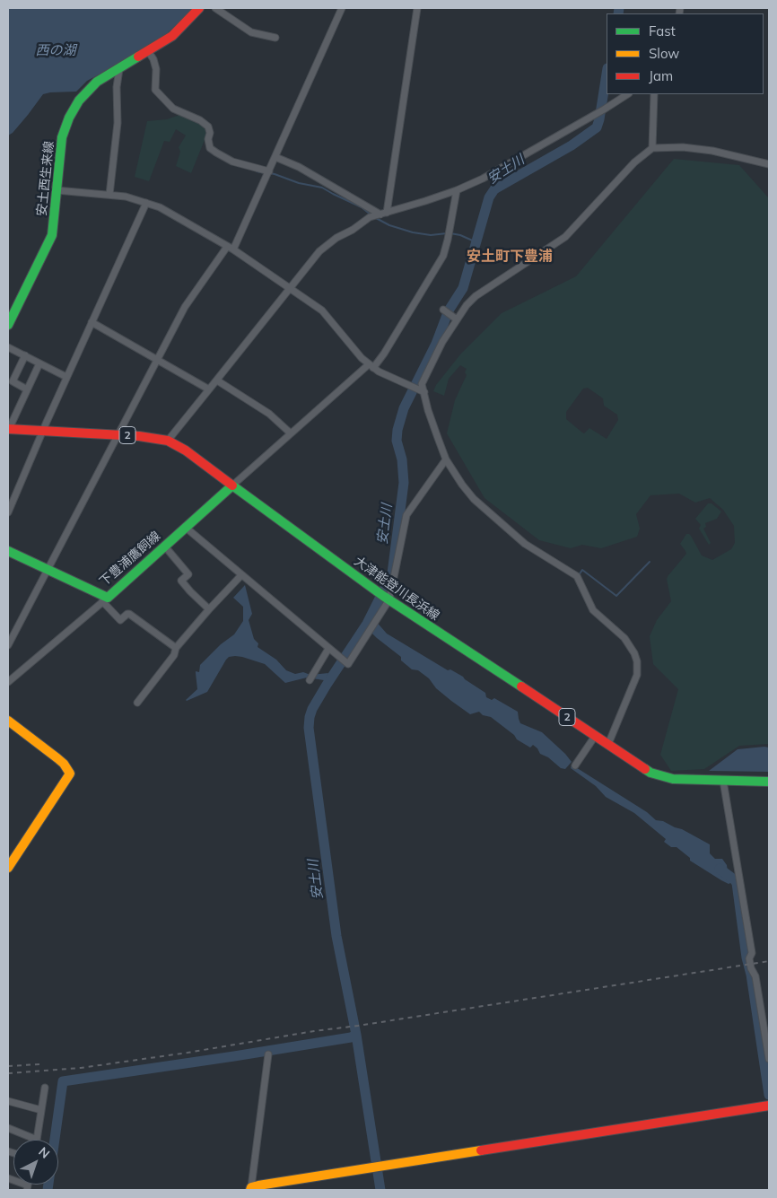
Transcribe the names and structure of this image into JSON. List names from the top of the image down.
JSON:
{
  "streets": {
    "main road": [
      "安土西生来線",
      "2",
      "下豊浦鷹飼線",
      "大津能登川長浜線"
    ]
  },
  "crossings": [
    ["下豊浦鷹飼線", "大津能登川長浜線"]
  ],
  "districts": ["安土町下豊浦"],
  "water": ["西の湖", "安土川"],
  "legend": ["Fast", "Slow", "Jam"],
  "north": "top right"
}
